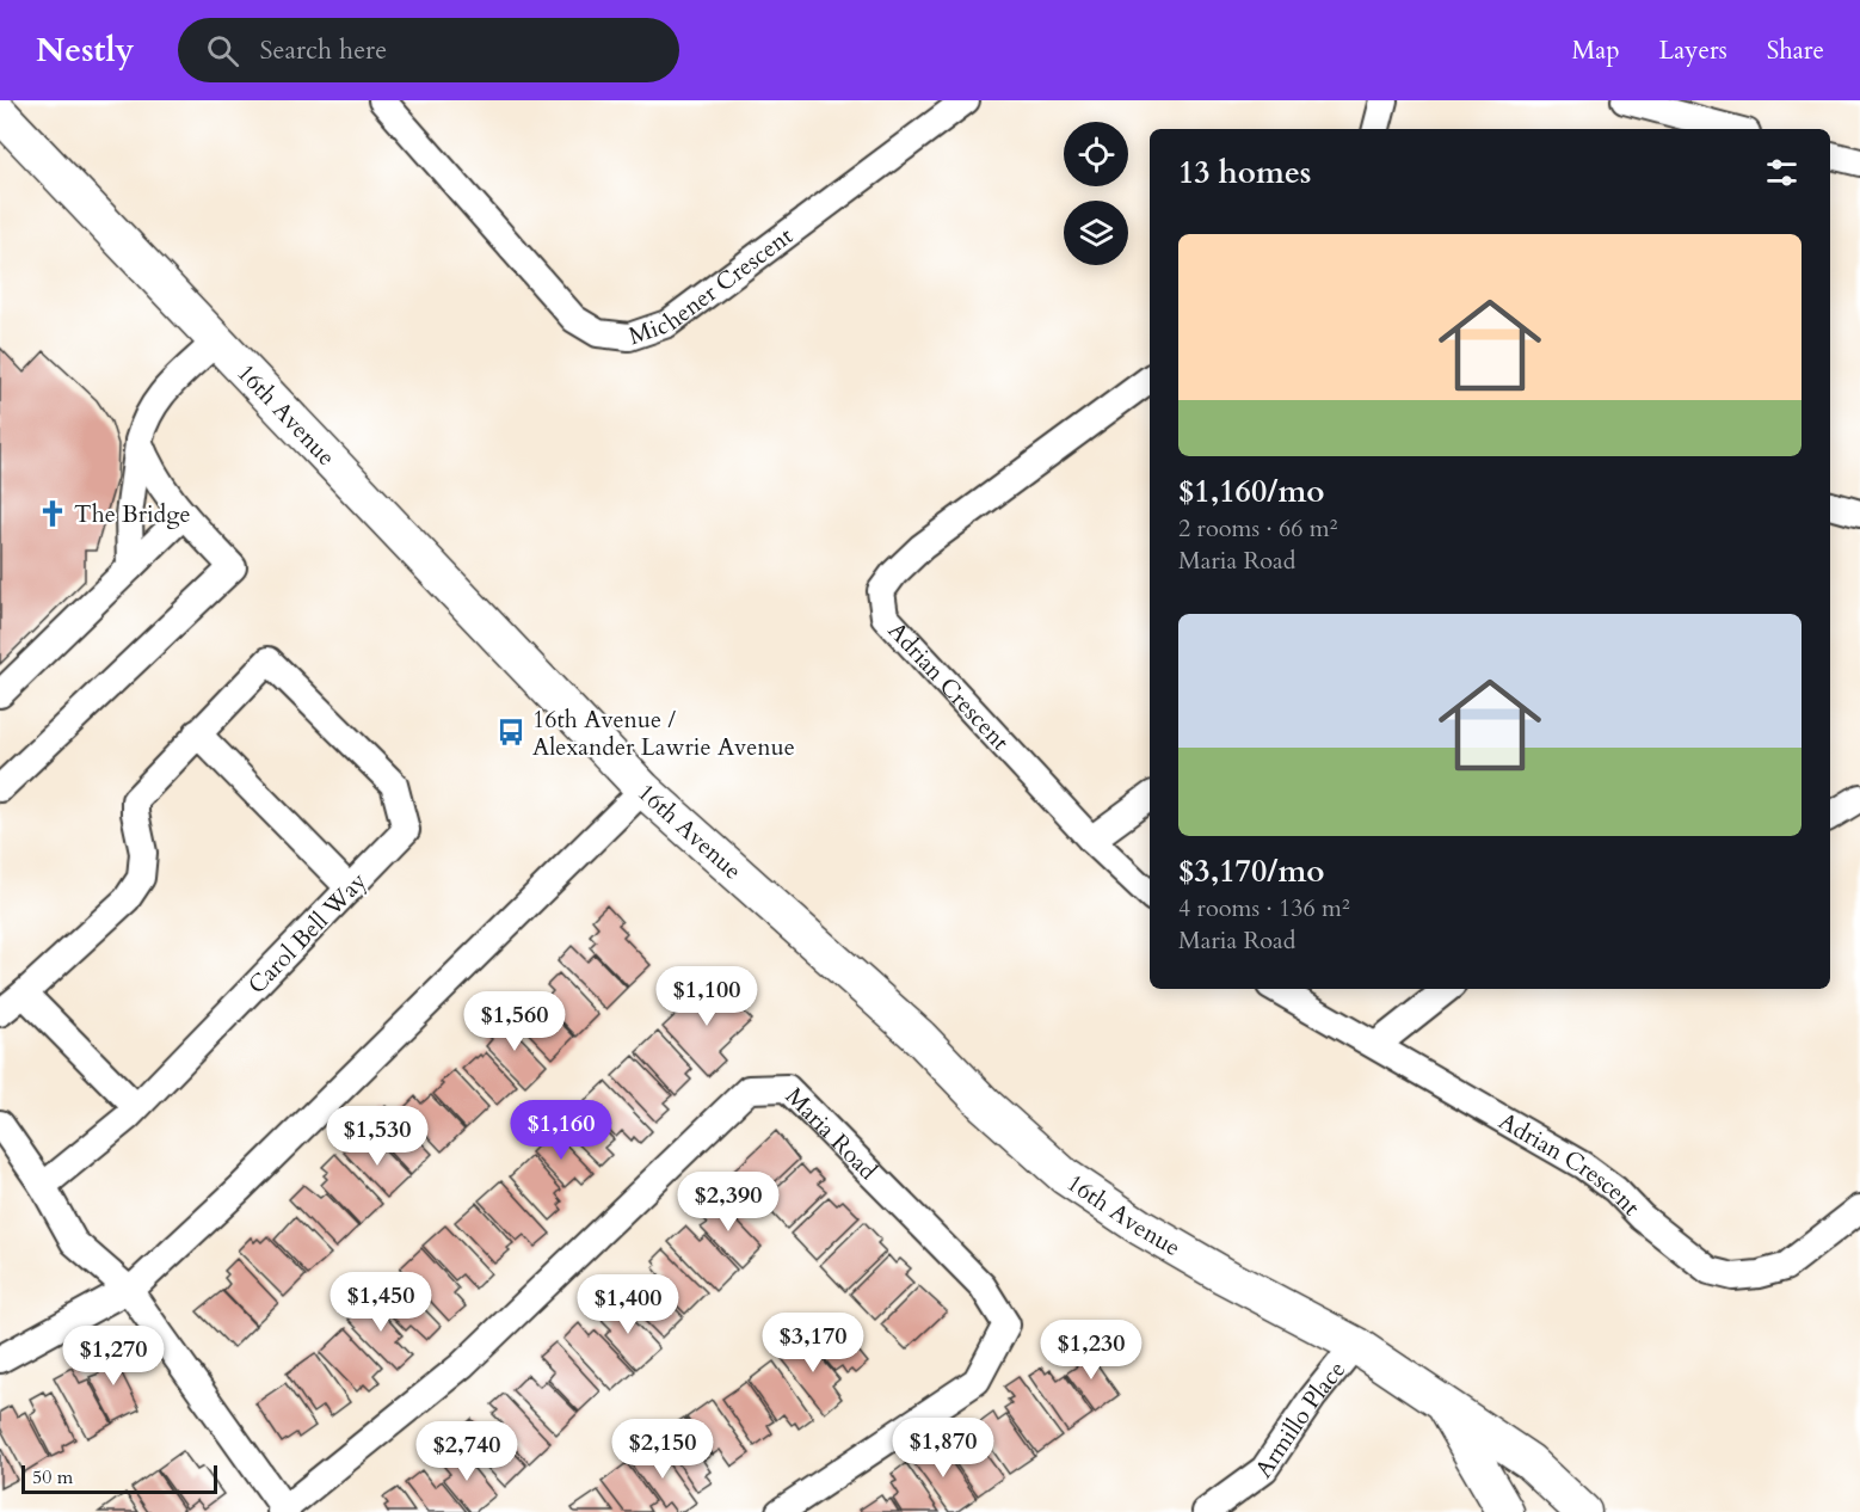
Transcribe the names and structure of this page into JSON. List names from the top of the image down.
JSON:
{
  "streets": {
    "main road": ["16th Avenue"],
    "street": [
      "Michener Crescent",
      "Adrian Crescent",
      "Carol Bell Way",
      "Maria Road",
      "Armillo Place"
    ]
  },
  "crossings": [
    ["16th Avenue", "Armillo Place"]
  ],
  "places": {
    "church": ["The Bridge"],
    "bus stop": ["16th Avenue / Alexander Lawrie Avenue"]
  },
  "scale_bar": "50 m",
  "page": {
    "header": "Nestly",
    "search": "Search here",
    "nav": ["Map", "Layers", "Share"],
    "heading": "13 homes",
    "list": [
      {
        "name": "$1,160/mo",
        "note": "2 rooms · 66 m² · Maria Road"
      },
      {
        "name": "$3,170/mo",
        "note": "4 rooms · 136 m² · Maria Road"
      }
    ],
    "price": [
      "$1,100",
      "$1,560",
      "$1,160",
      "$1,530",
      "$2,390",
      "$1,450",
      "$1,400",
      "$3,170",
      "$1,230",
      "$1,270",
      "$1,870",
      "$2,150",
      "$2,740"
    ],
    "scale": "50 m"
  }
}
